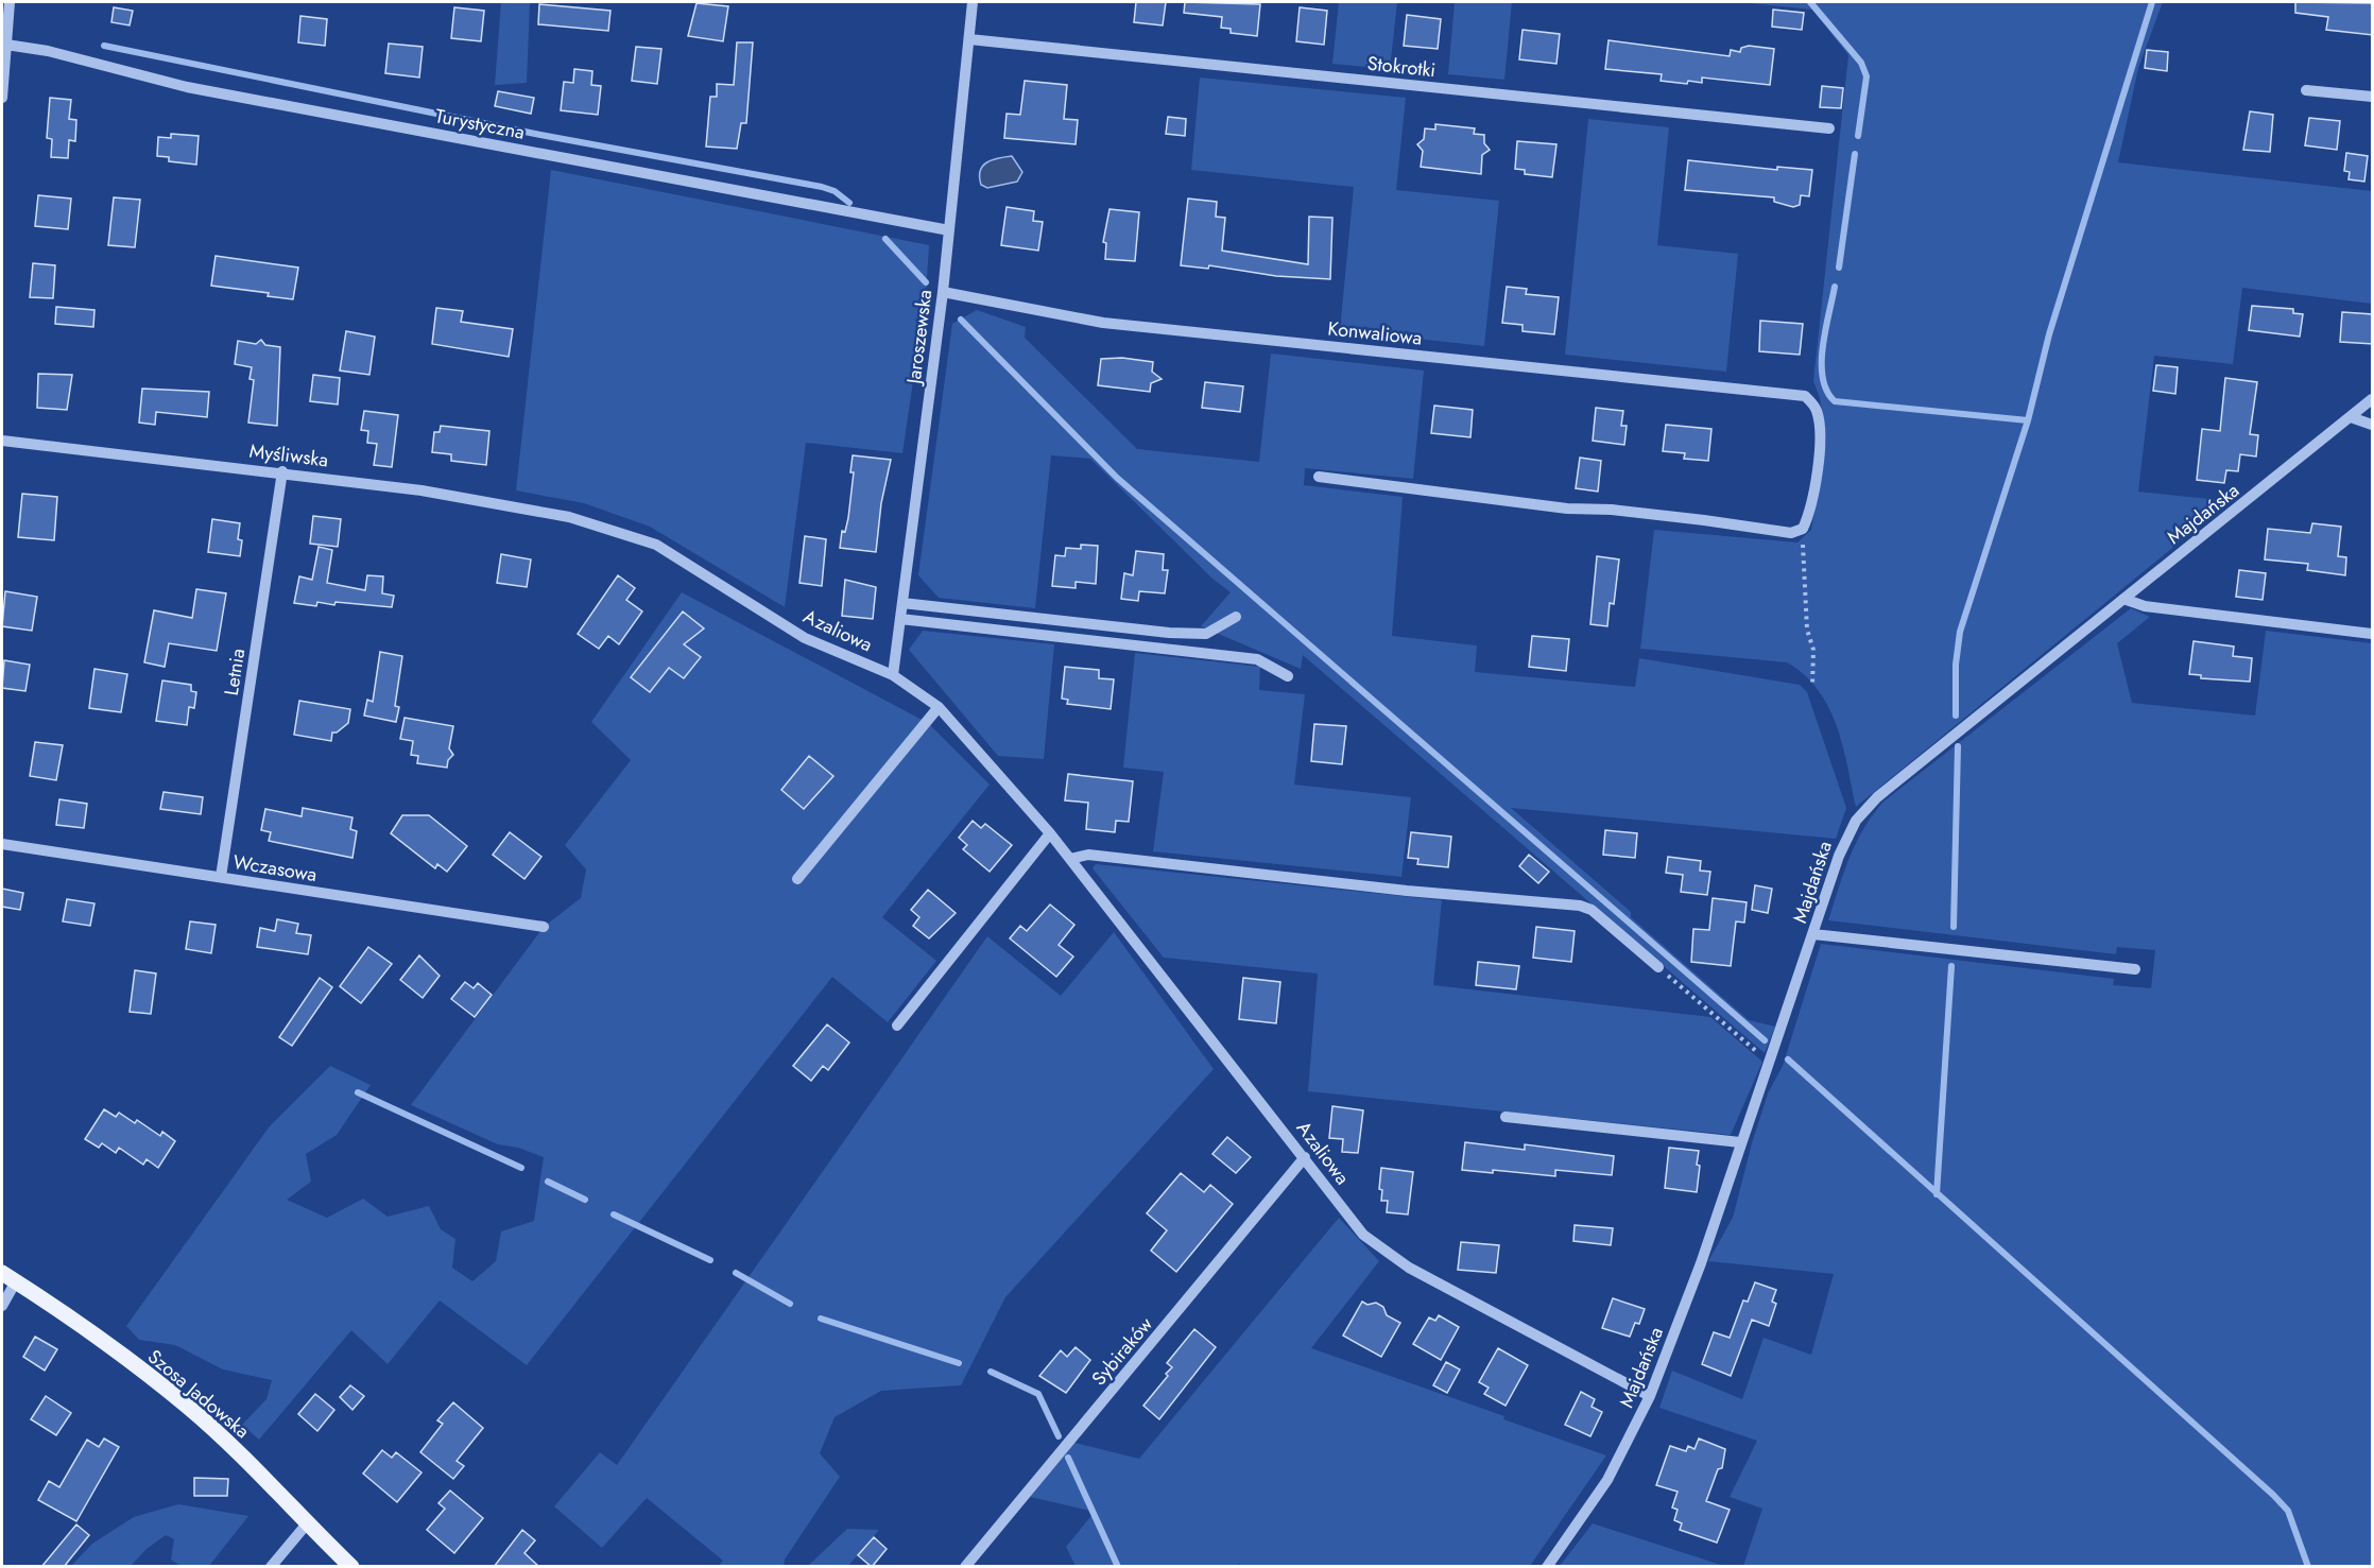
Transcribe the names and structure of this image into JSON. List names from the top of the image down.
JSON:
{
  "streets": {
    "main road": ["Szosa Jadowska"],
    "street": [
      "Stokrotki",
      "Turystyczna",
      "Konwaliowa",
      "Jaroszewska",
      "Myśliwska",
      "Majdańska",
      "Azaliowa",
      "Letnia",
      "Wczasowa",
      "Sybiraków"
    ]
  },
  "crossings": [
    ["Stokrotki", "Jaroszewska"],
    ["Turystyczna", "Jaroszewska"],
    ["Konwaliowa", "Jaroszewska"],
    ["Jaroszewska", "Azaliowa"],
    ["Myśliwska", "Azaliowa"],
    ["Myśliwska", "Letnia"],
    ["Majdańska", "Azaliowa"],
    ["Azaliowa", "Sybiraków"],
    ["Letnia", "Wczasowa"]
  ]
}
